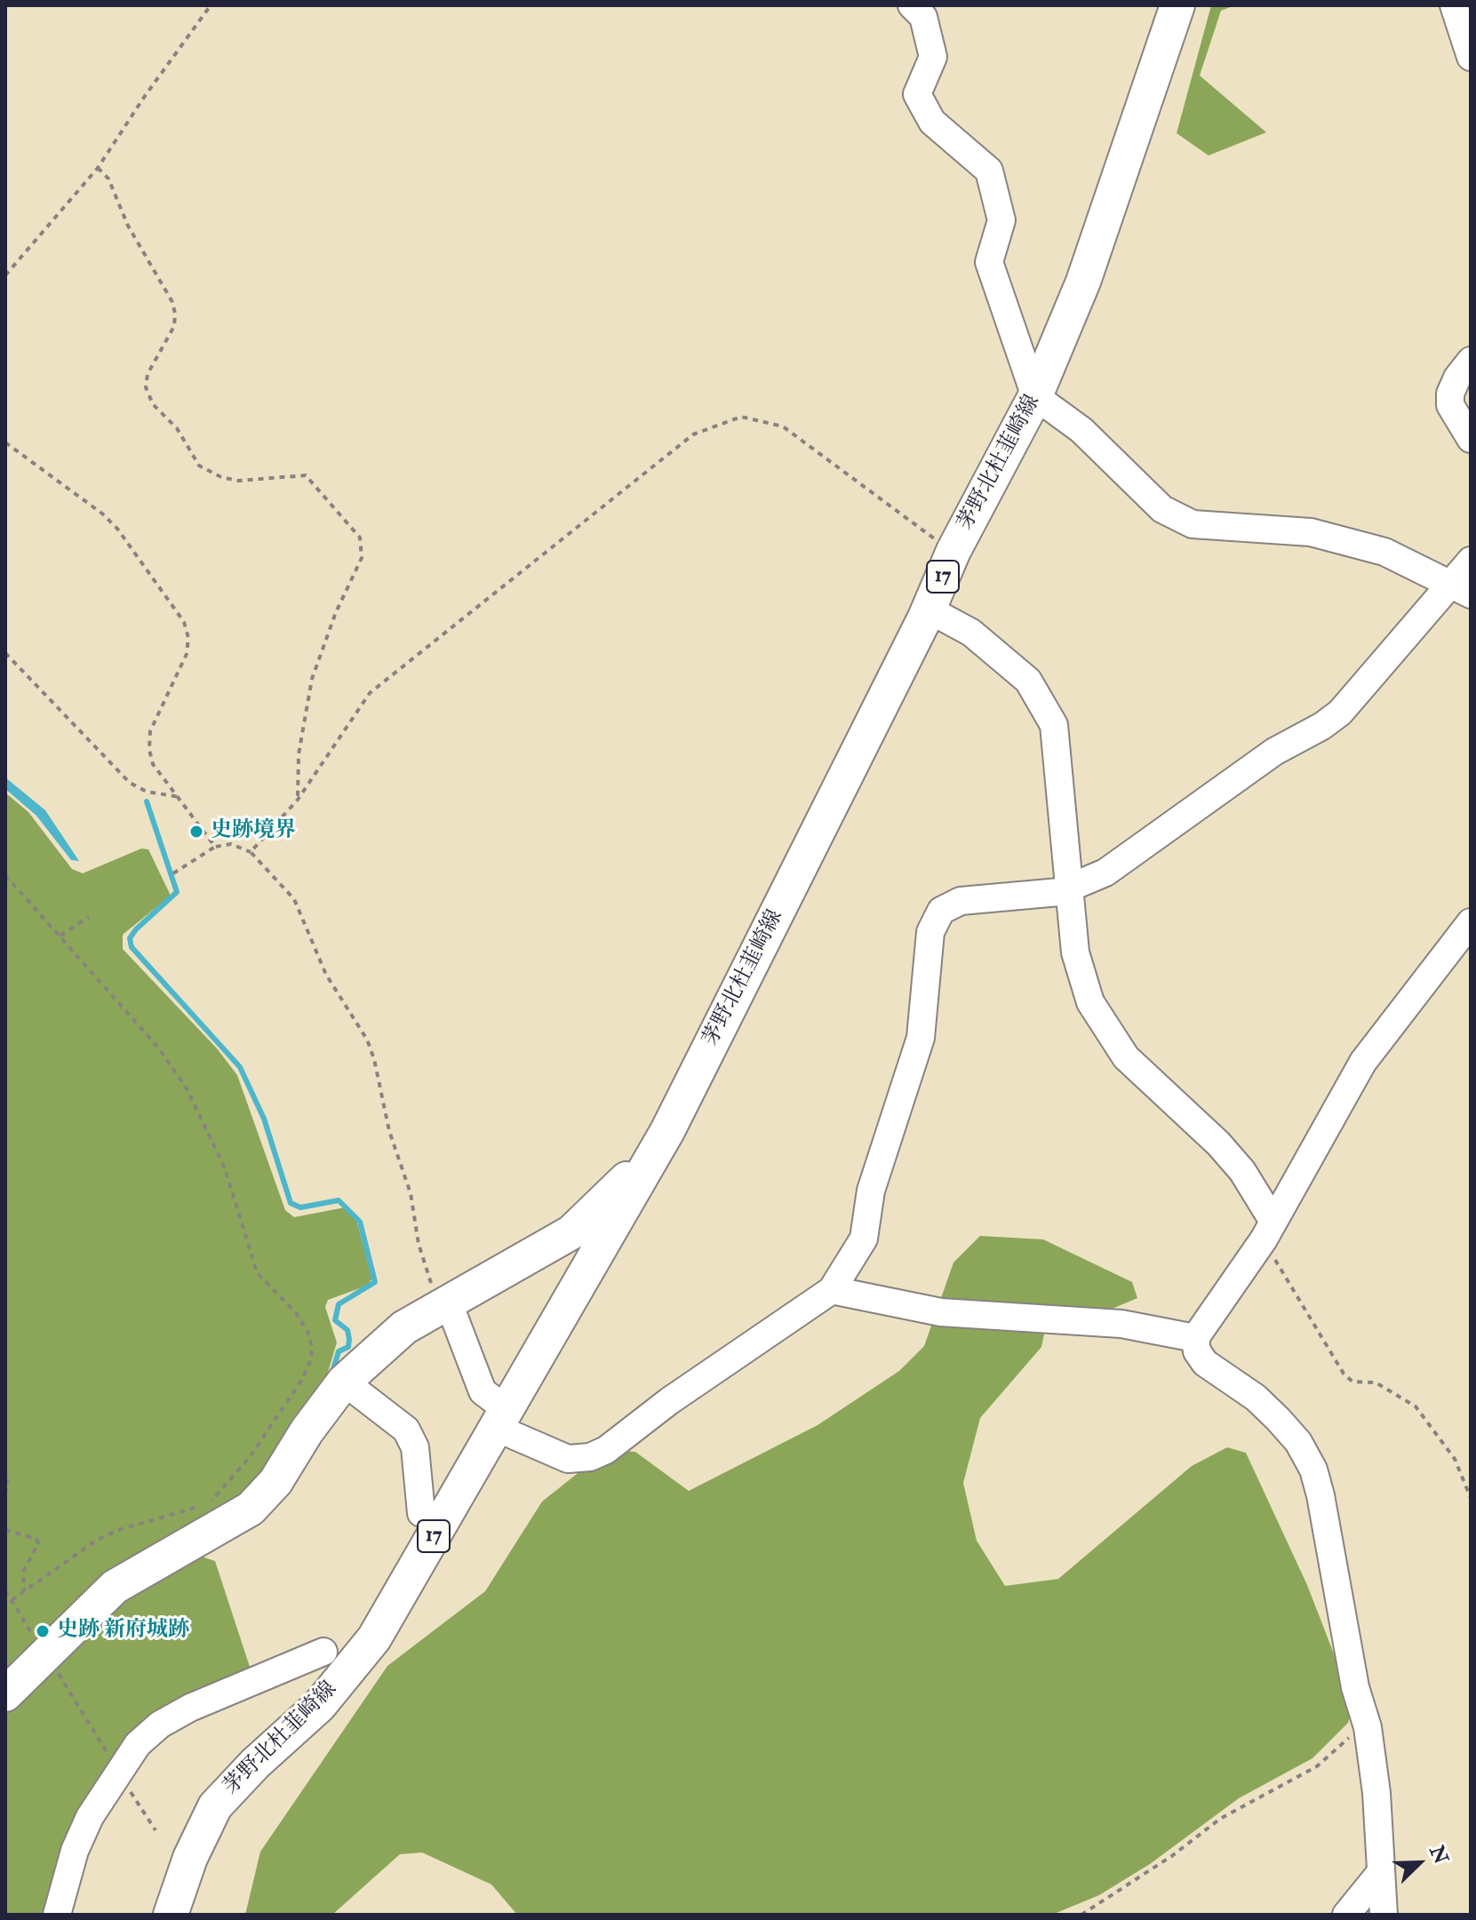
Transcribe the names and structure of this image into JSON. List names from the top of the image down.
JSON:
{
  "streets": {
    "main road": ["茅野北杜韮崎線", "17"]
  },
  "places": ["史跡境界", "史跡 新府城跡"],
  "north": "top right"
}
